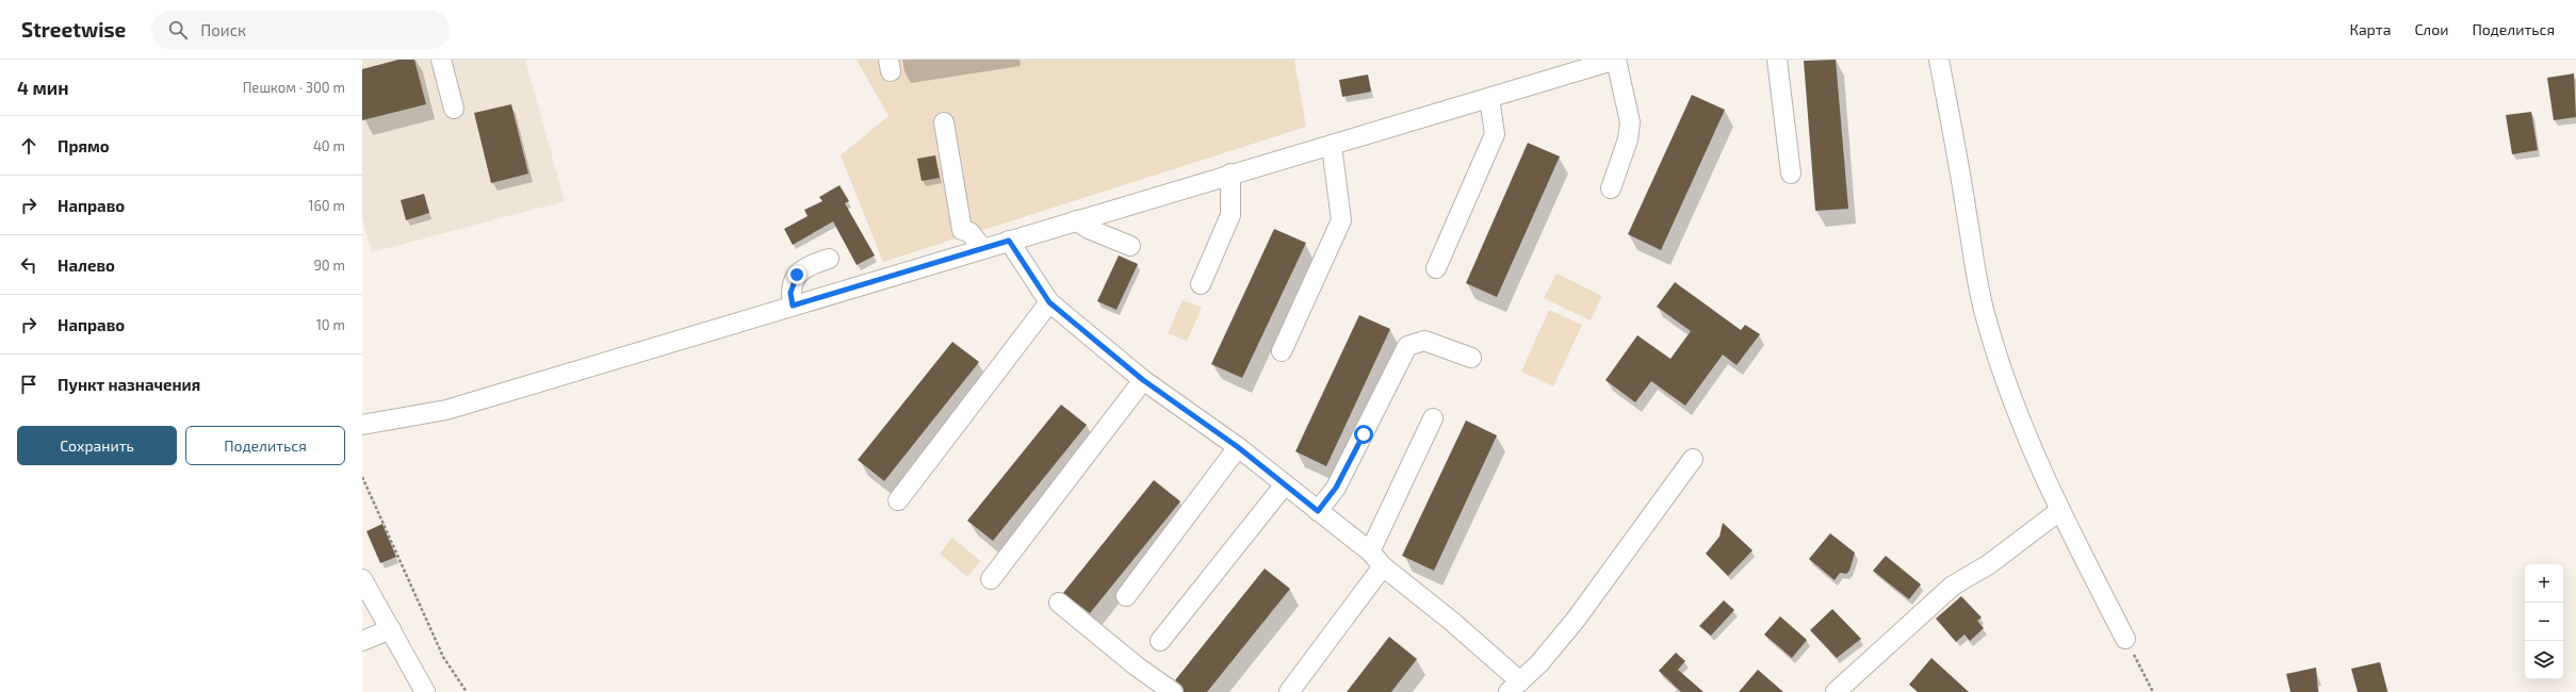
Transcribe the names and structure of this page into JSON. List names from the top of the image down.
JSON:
{
  "page": {
    "header": "Streetwise",
    "search": "Поиск",
    "nav": ["Карта", "Слои", "Поделиться"],
    "heading": ["4 мин", "Пешком · 300 m"],
    "list": [
      ["Прямо", "40 m"],
      ["Направо", "160 m"],
      ["Налево", "90 m"],
      ["Направо", "10 m"],
      "Пункт назначения"
    ],
    "buttons": ["Сохранить", "Поделиться"],
    "map_buttons": ["+", "−"]
  }
}
